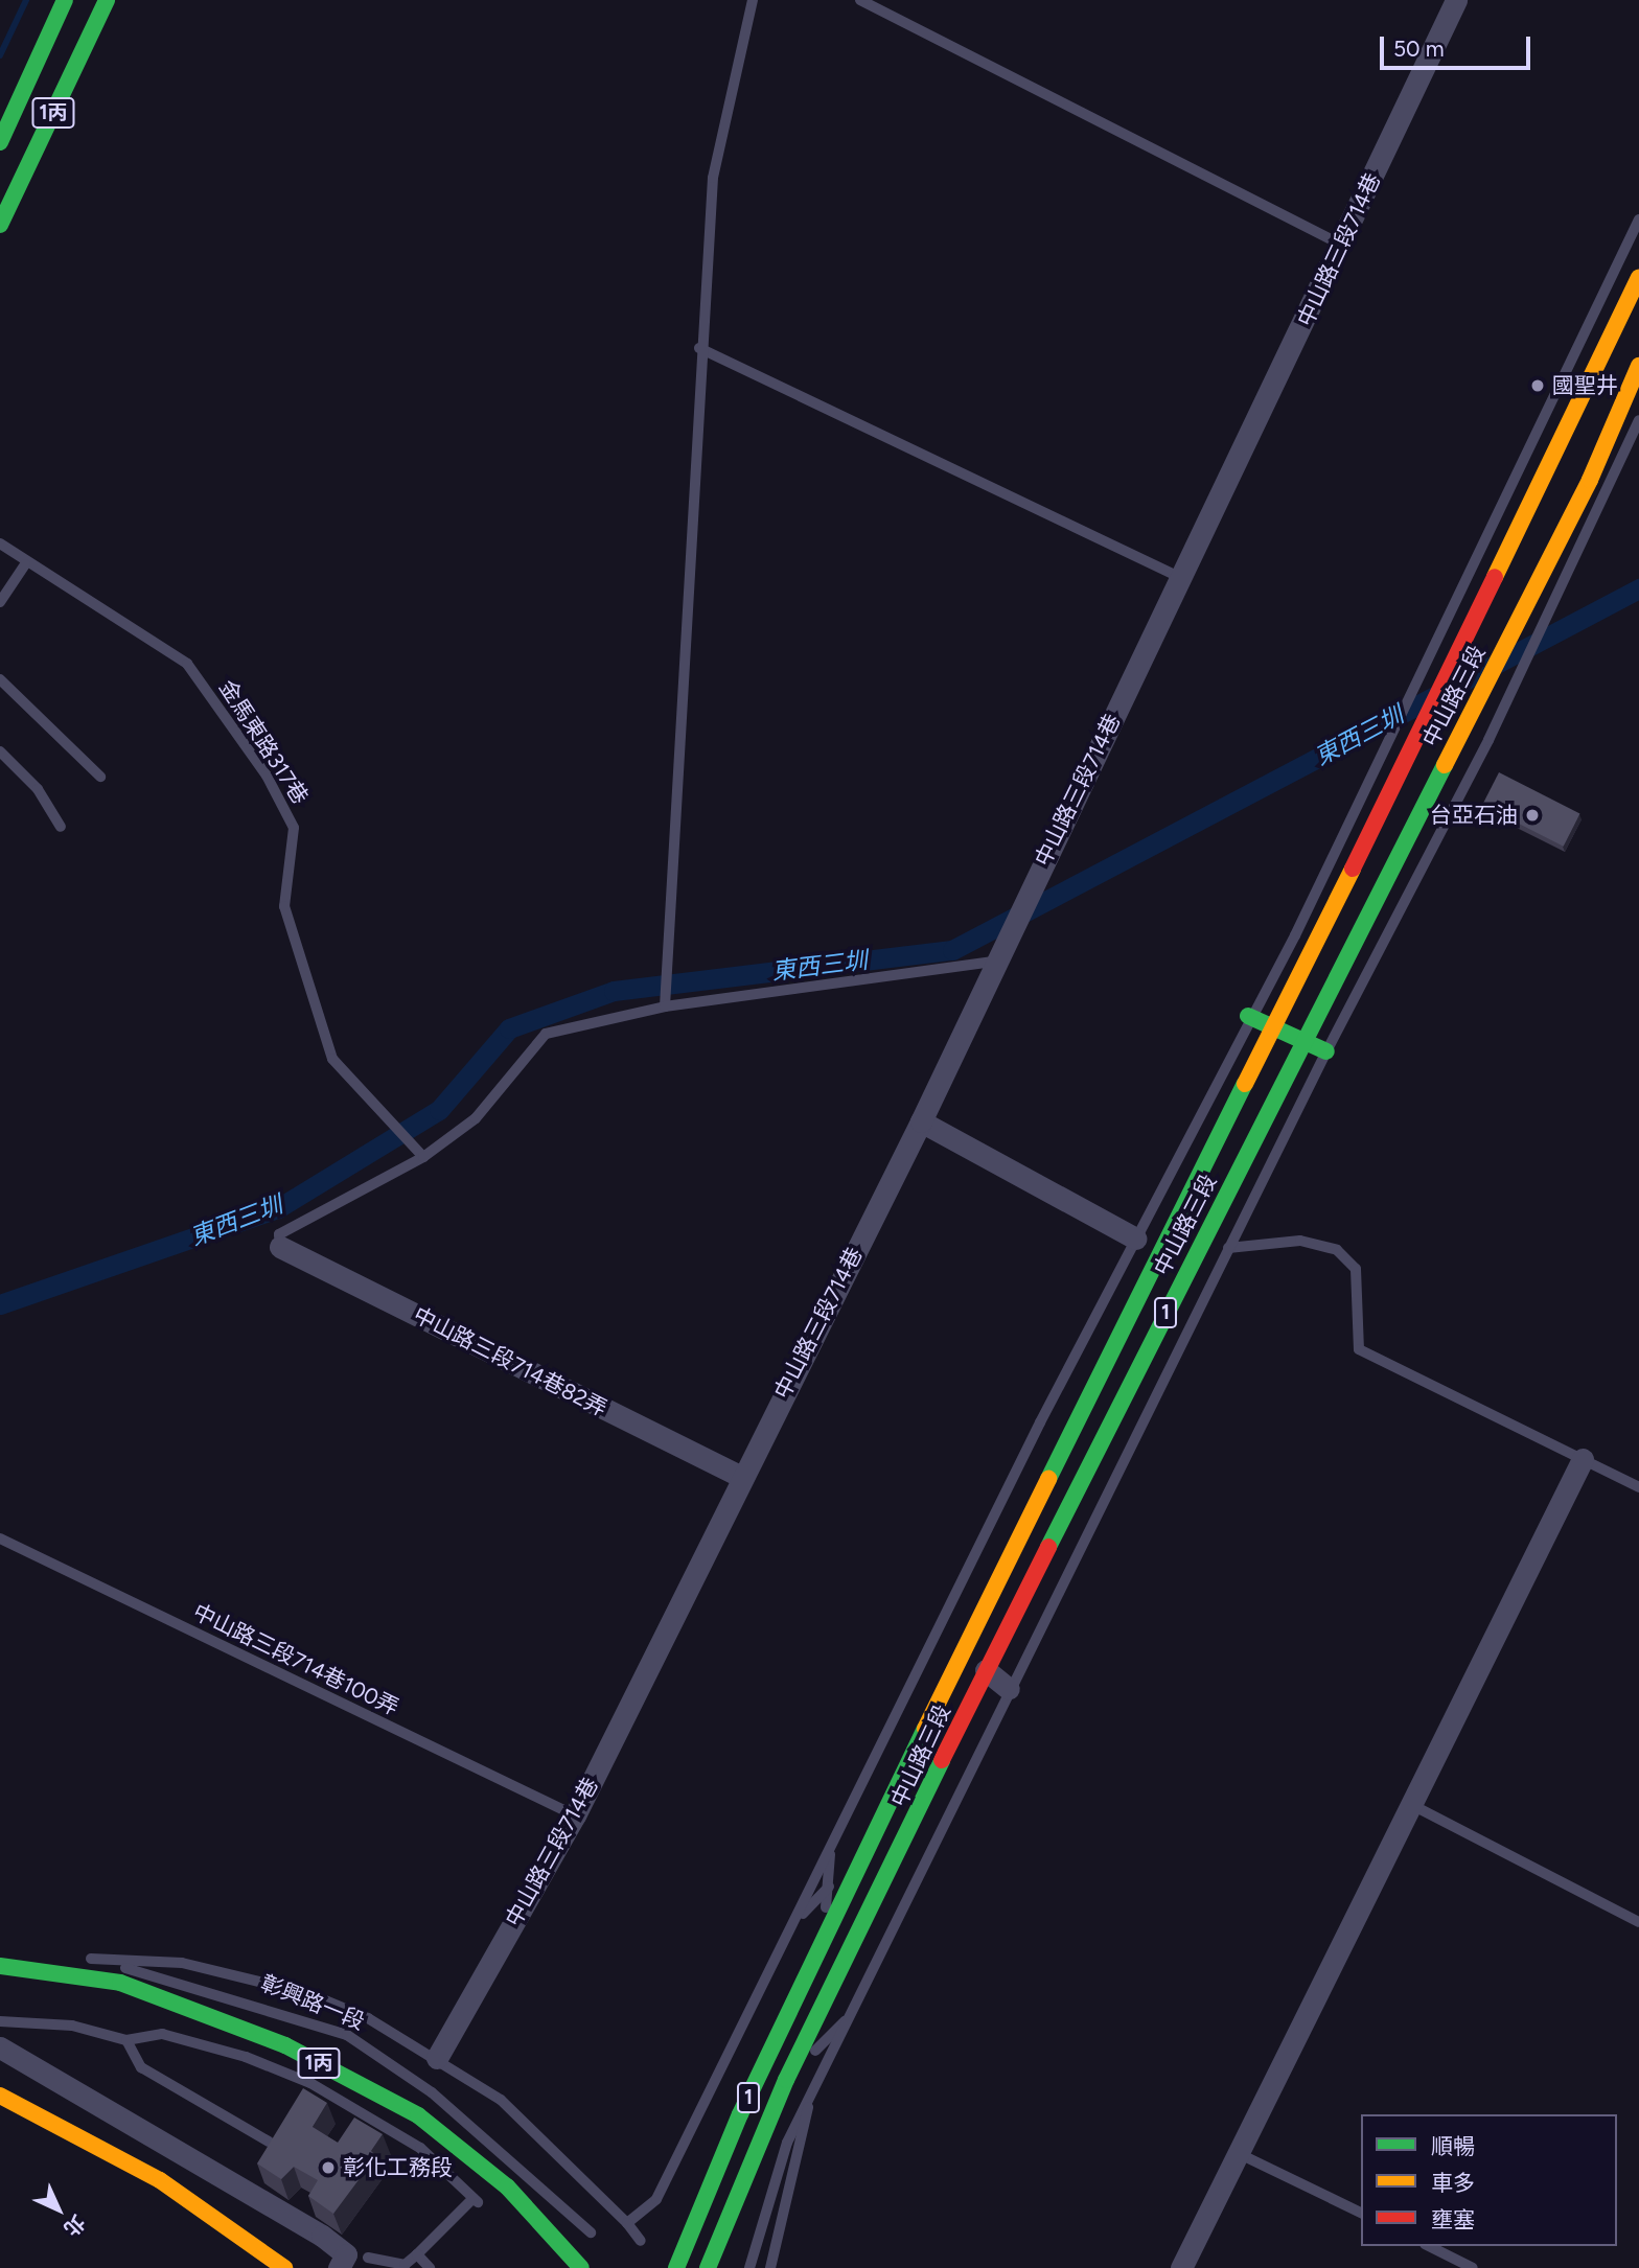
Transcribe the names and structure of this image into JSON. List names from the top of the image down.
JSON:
{
  "streets": {
    "main road": ["1丙", "中山路三段", "1"],
    "street": ["中山路三段714巷", "中山路三段714巷82弄"],
    "lane": ["金馬東路317巷", "中山路三段714巷100弄", "彰興路一段"]
  },
  "crossings": [
    ["中山路三段714巷", "中山路三段714巷82弄"],
    ["中山路三段714巷", "中山路三段714巷100弄"],
    ["中山路三段", "1"]
  ],
  "water": ["東西三圳"],
  "places": ["國聖井", "台亞石油", "彰化工務段"],
  "legend": ["順暢", "車多", "壅塞"],
  "scale_bar": "50 m",
  "north": "bottom right"
}
